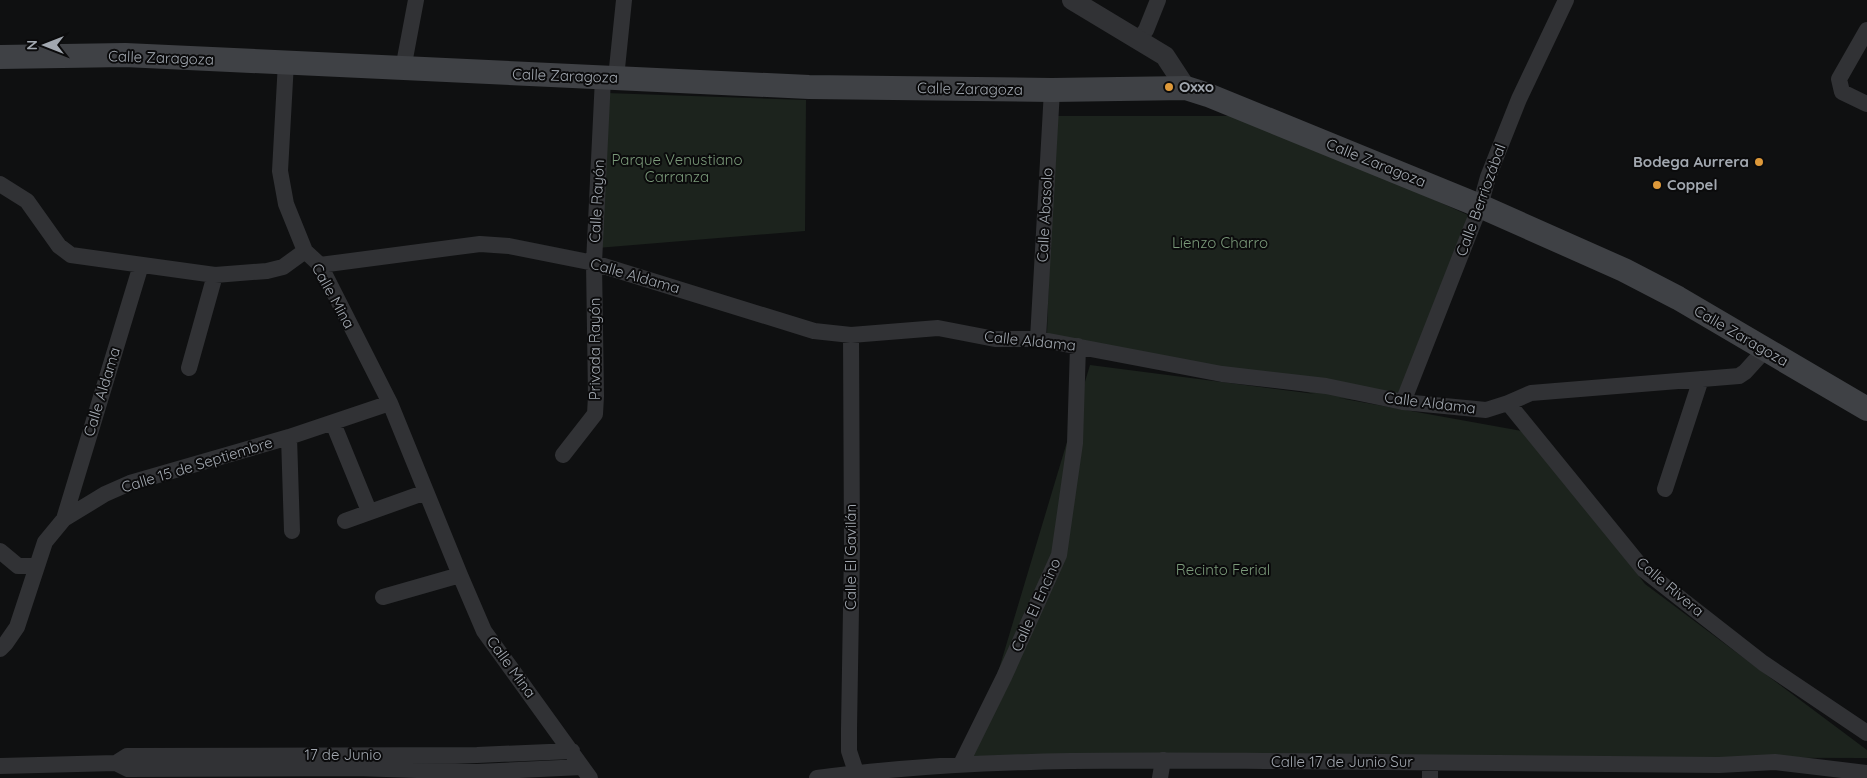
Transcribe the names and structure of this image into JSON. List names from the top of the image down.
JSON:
{
  "streets": {
    "main road": ["Calle Zaragoza"],
    "street": [
      "Calle Berriozábal",
      "Calle Rayón",
      "Calle Abasolo",
      "Calle Aldama",
      "Calle Mina",
      "Privada Rayón",
      "Calle 15 de Septiembre",
      "Calle El Gavilán",
      "Calle Rivera",
      "Calle El Encino",
      "17 de Junio",
      "Calle 17 de Junio Sur"
    ]
  },
  "crossings": [
    ["Calle Zaragoza", "Calle Berriozábal"],
    ["Calle Zaragoza", "Calle Rayón"],
    ["Calle Zaragoza", "Calle Abasolo"],
    ["Calle Zaragoza", "Calle Aldama"],
    ["Calle Zaragoza", "Calle Mina"],
    ["Calle Berriozábal", "Calle Aldama"],
    ["Calle Rayón", "Calle Aldama"],
    ["Calle Rayón", "Privada Rayón"],
    ["Calle Abasolo", "Calle Aldama"],
    ["Calle Aldama", "Calle Mina"],
    ["Calle Aldama", "Privada Rayón"],
    ["Calle Aldama", "Calle 15 de Septiembre"],
    ["Calle Aldama", "Calle El Gavilán"],
    ["Calle Aldama", "Calle Rivera"],
    ["Calle Aldama", "Calle El Encino"],
    ["Calle Mina", "Calle 15 de Septiembre"],
    ["Calle Mina", "17 de Junio"],
    ["Calle El Gavilán", "Calle 17 de Junio Sur"],
    ["Calle El Encino", "Calle 17 de Junio Sur"]
  ],
  "parks": ["Parque Venustiano Carranza", "Lienzo Charro", "Recinto Ferial"],
  "places": ["Oxxo", "Bodega Aurrera", "Coppel"],
  "north": "left"
}
